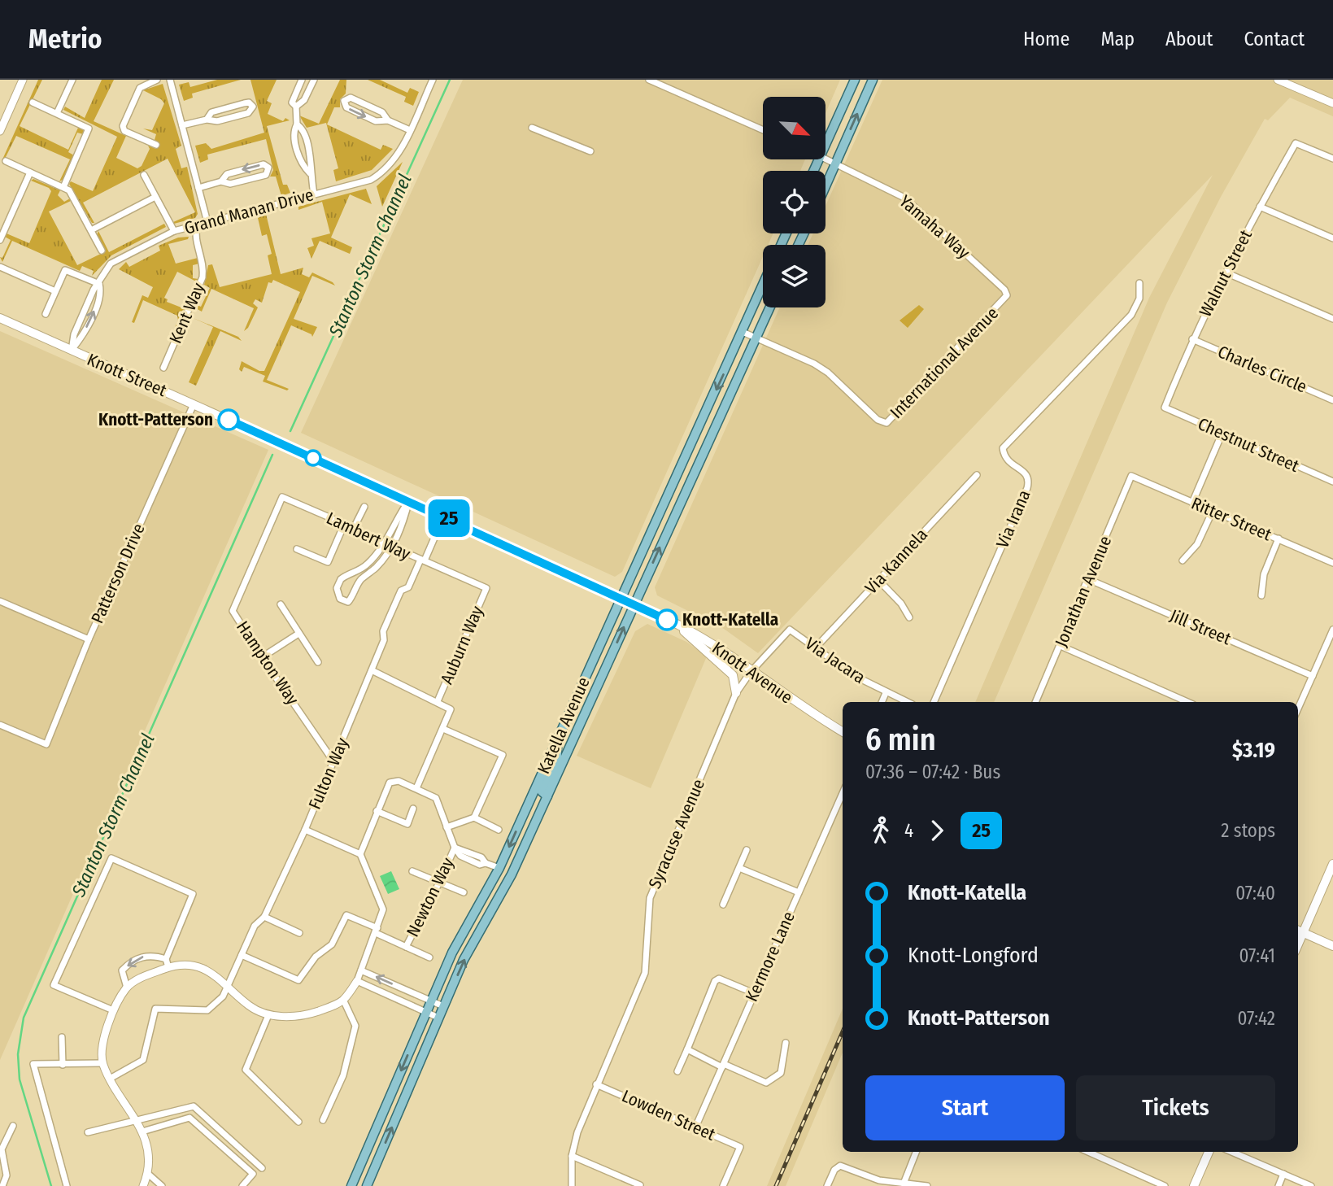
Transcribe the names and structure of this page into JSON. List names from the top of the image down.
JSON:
{
  "streets": {
    "main road": ["Knott Street", "Knott Avenue", "Katella Avenue"],
    "street": [
      "Grand Manan Drive",
      "Yamaha Way",
      "Walnut Street",
      "Kent Way",
      "International Avenue",
      "Charles Circle",
      "Chestnut Street",
      "Via Irana",
      "Ritter Street",
      "Lambert Way",
      "Via Kannela",
      "Patterson Drive",
      "Jonathan Avenue",
      "Jill Street",
      "Auburn Way",
      "Via Jacara",
      "Hampton Way",
      "Fulton Way",
      "Syracuse Avenue",
      "Newton Way",
      "Kermore Lane",
      "Lowden Street"
    ]
  },
  "crossings": [
    ["Grand Manan Drive", "Kent Way"],
    ["Yamaha Way", "International Avenue"],
    ["Walnut Street", "Charles Circle"],
    ["Walnut Street", "Chestnut Street"],
    ["International Avenue", "Katella Avenue"],
    ["Knott Street", "Patterson Drive"],
    ["Knott Street", "Knott Avenue"],
    ["Ritter Street", "Jonathan Avenue"],
    ["Lambert Way", "Auburn Way"],
    ["Lambert Way", "Hampton Way"],
    ["Lambert Way", "Fulton Way"],
    ["Via Kannela", "Via Jacara"],
    ["Jonathan Avenue", "Jill Street"],
    ["Via Jacara", "Syracuse Avenue"],
    ["Hampton Way", "Fulton Way"],
    ["Knott Avenue", "Katella Avenue"],
    ["Knott Avenue", "Syracuse Avenue"],
    ["Syracuse Avenue", "Lowden Street"],
    ["Kermore Lane", "Lowden Street"]
  ],
  "water": ["Stanton Storm Channel"],
  "places": ["Knott-Patterson", "Knott-Katella"],
  "lines": ["bus line 25"],
  "north": "bottom right",
  "page": {
    "header": "Metrio",
    "nav": [
      "Home",
      "Map",
      "About",
      "Contact"
    ],
    "on_map": "25",
    "heading": ["6 min", "07:36 – 07:42 · Bus", "$3.19"],
    "legs": ["4", "25", "2 stops"],
    "list": [
      {
        "name": "Knott-Katella",
        "value": "07:40"
      },
      {
        "name": "Knott-Longford",
        "value": "07:41"
      },
      {
        "name": "Knott-Patterson",
        "value": "07:42"
      }
    ],
    "buttons": ["Start", "Tickets"]
  }
}
